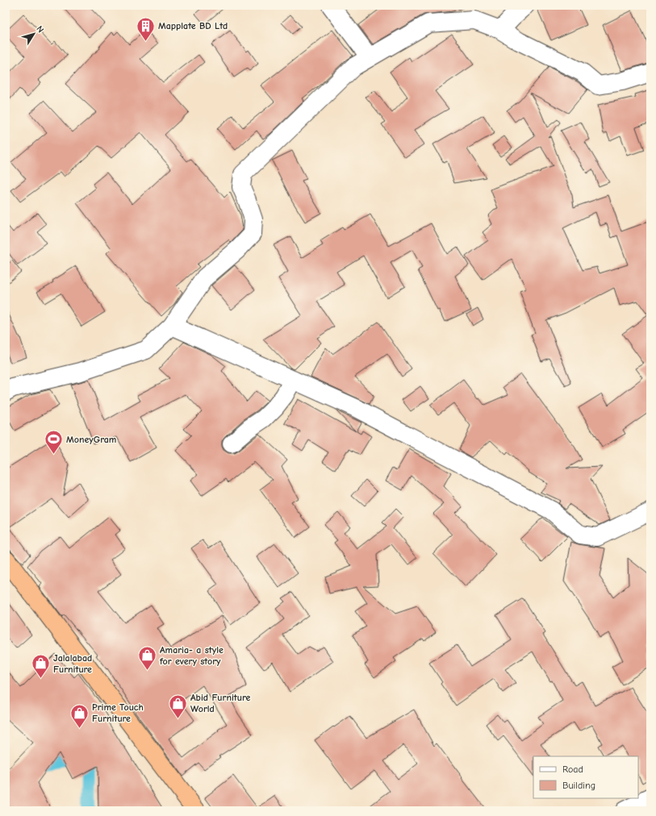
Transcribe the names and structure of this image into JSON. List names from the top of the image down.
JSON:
{
  "places": {
    "building": ["Mapplate BD Ltd"],
    "sports": ["MoneyGram"],
    "shop": [
      "Amaria- a style for every story",
      "Jalalabad Furniture",
      "Abid Furniture World",
      "Prime Touch Furniture"
    ]
  },
  "legend": ["Road", "Building"],
  "north": "top right"
}
